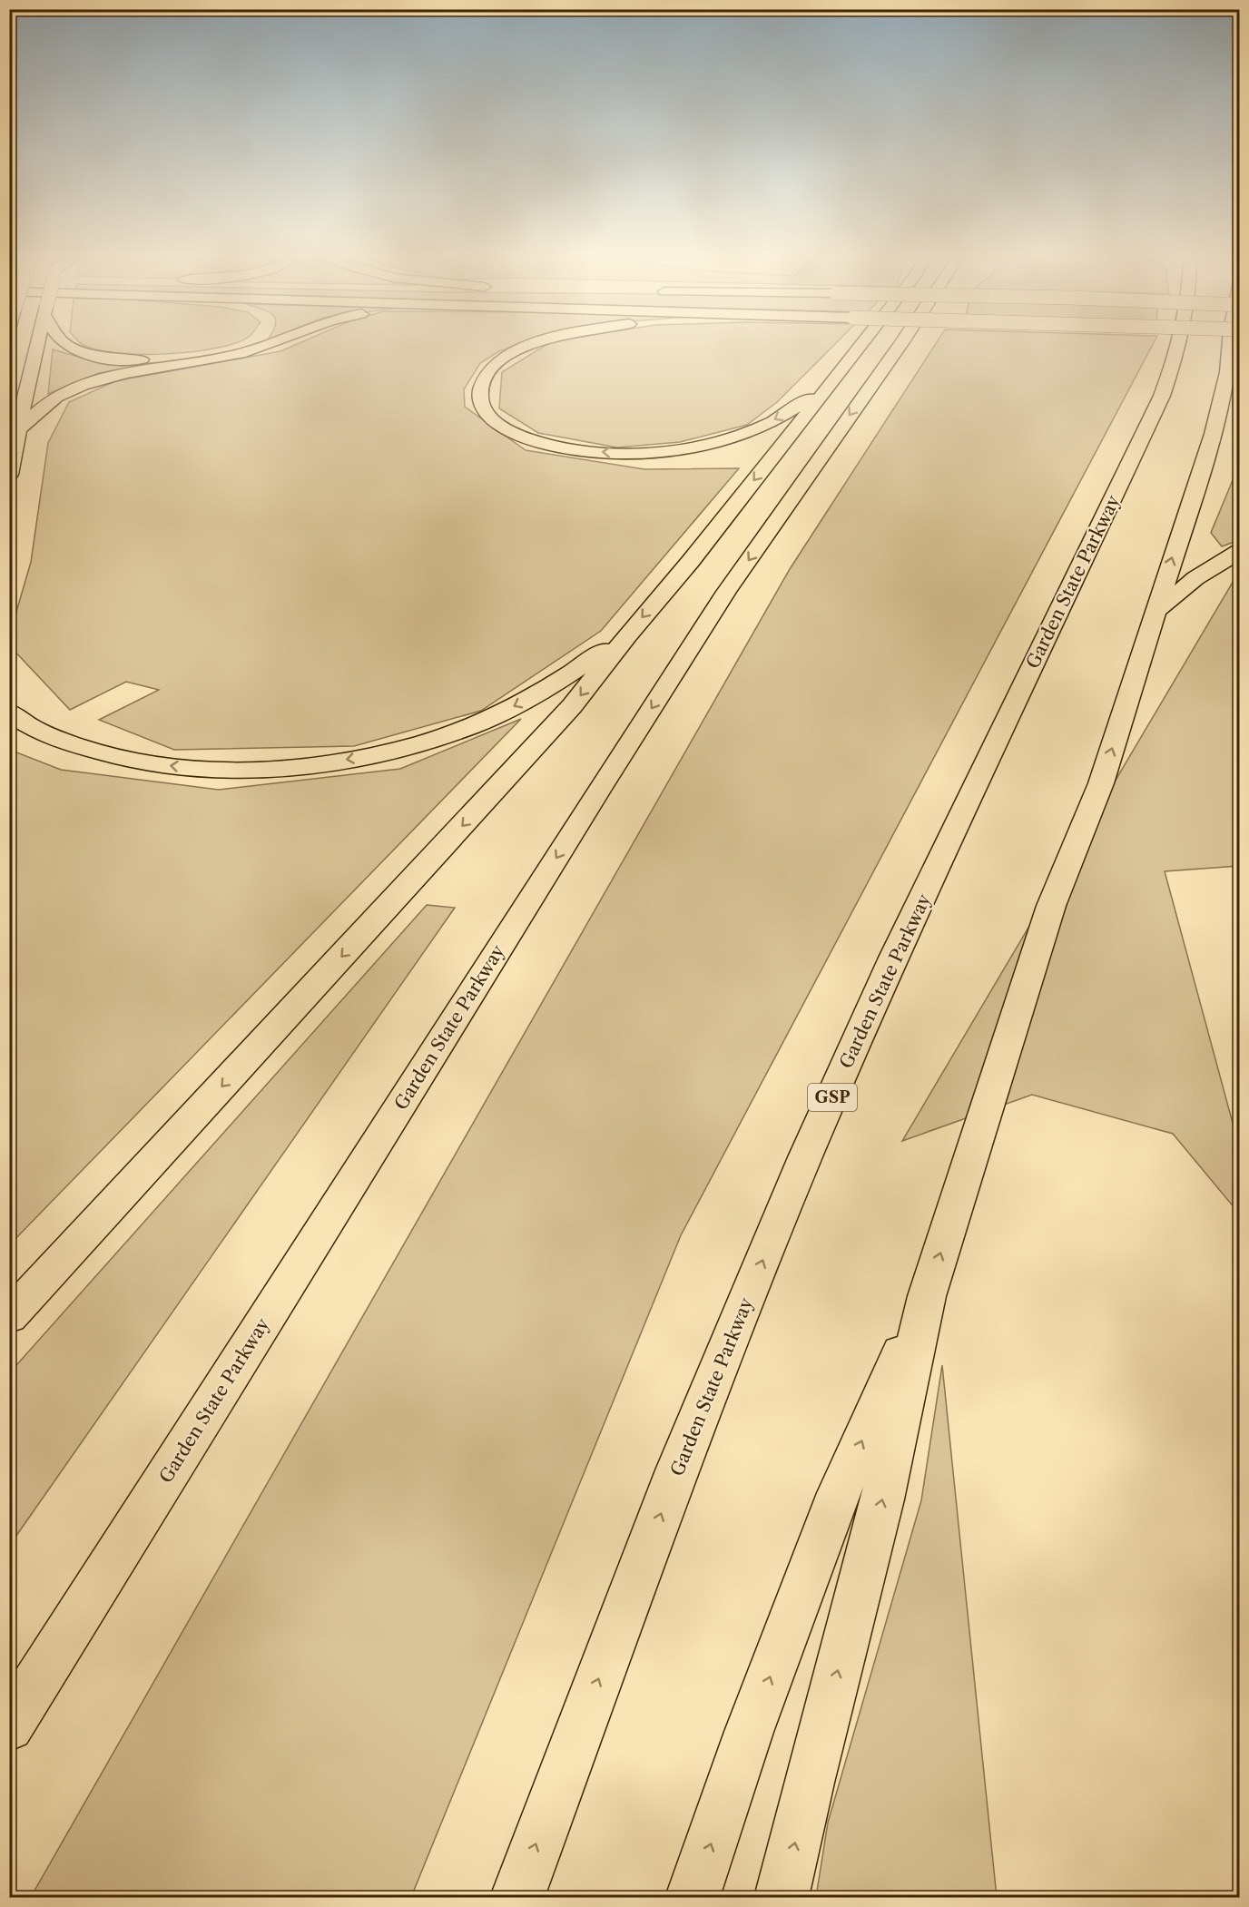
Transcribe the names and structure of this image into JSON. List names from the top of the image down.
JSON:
{
  "streets": {
    "highway": ["Garden State Parkway", "GSP"]
  }
}
